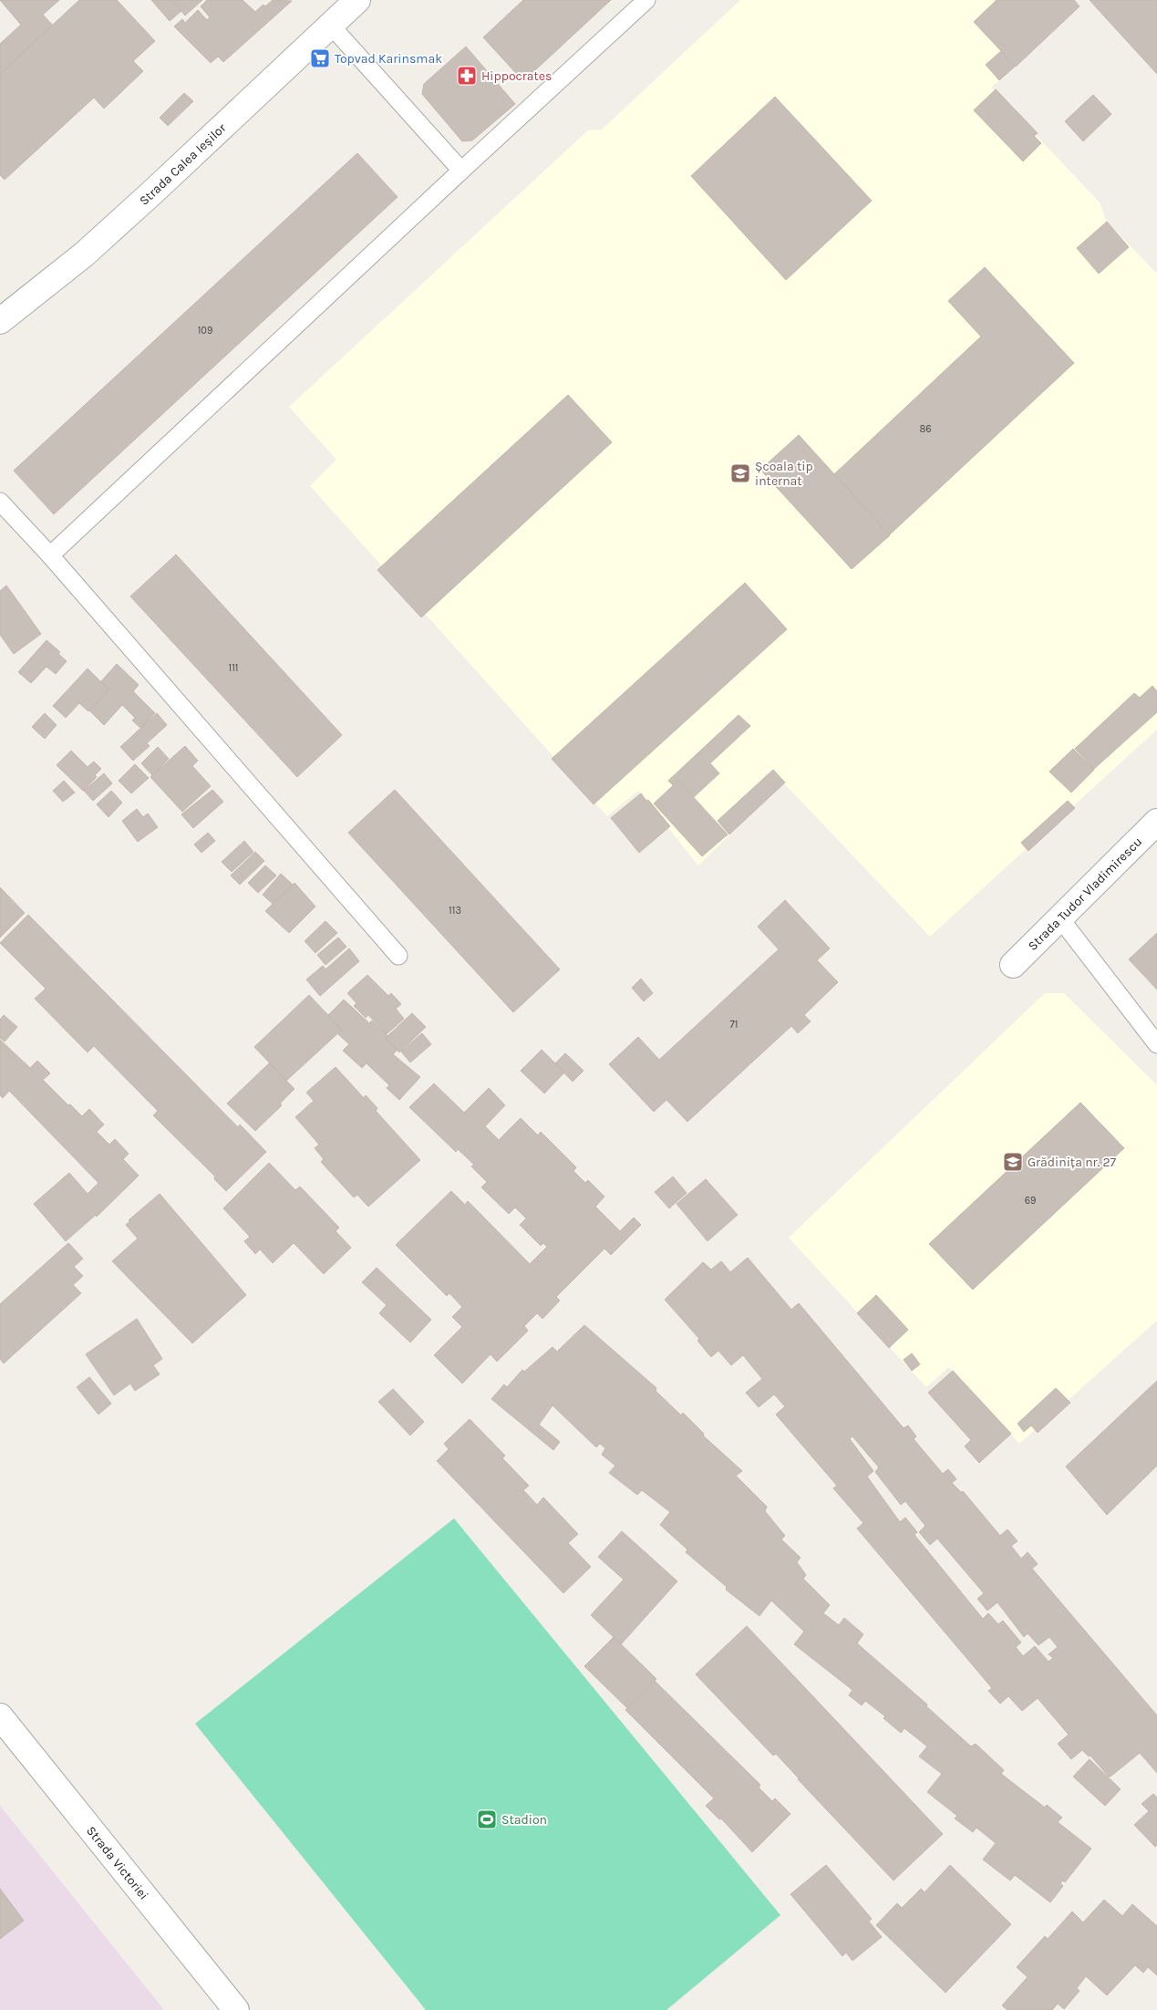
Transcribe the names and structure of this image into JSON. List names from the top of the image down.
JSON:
{
  "streets": {
    "street": ["Strada Calea Ieșilor", "Strada Tudor Vladimirescu", "Strada Victoriei"]
  },
  "places": {
    "supermarket": ["Topvad Karinsmak"],
    "pharmacy": ["Hippocrates"],
    "school or university": ["Școala tip internat", "Grădinița nr. 27"],
    "sports": ["Stadion"]
  },
  "house_numbers": [
    "109",
    "86",
    "111",
    "113",
    "71",
    "69"
  ]
}
